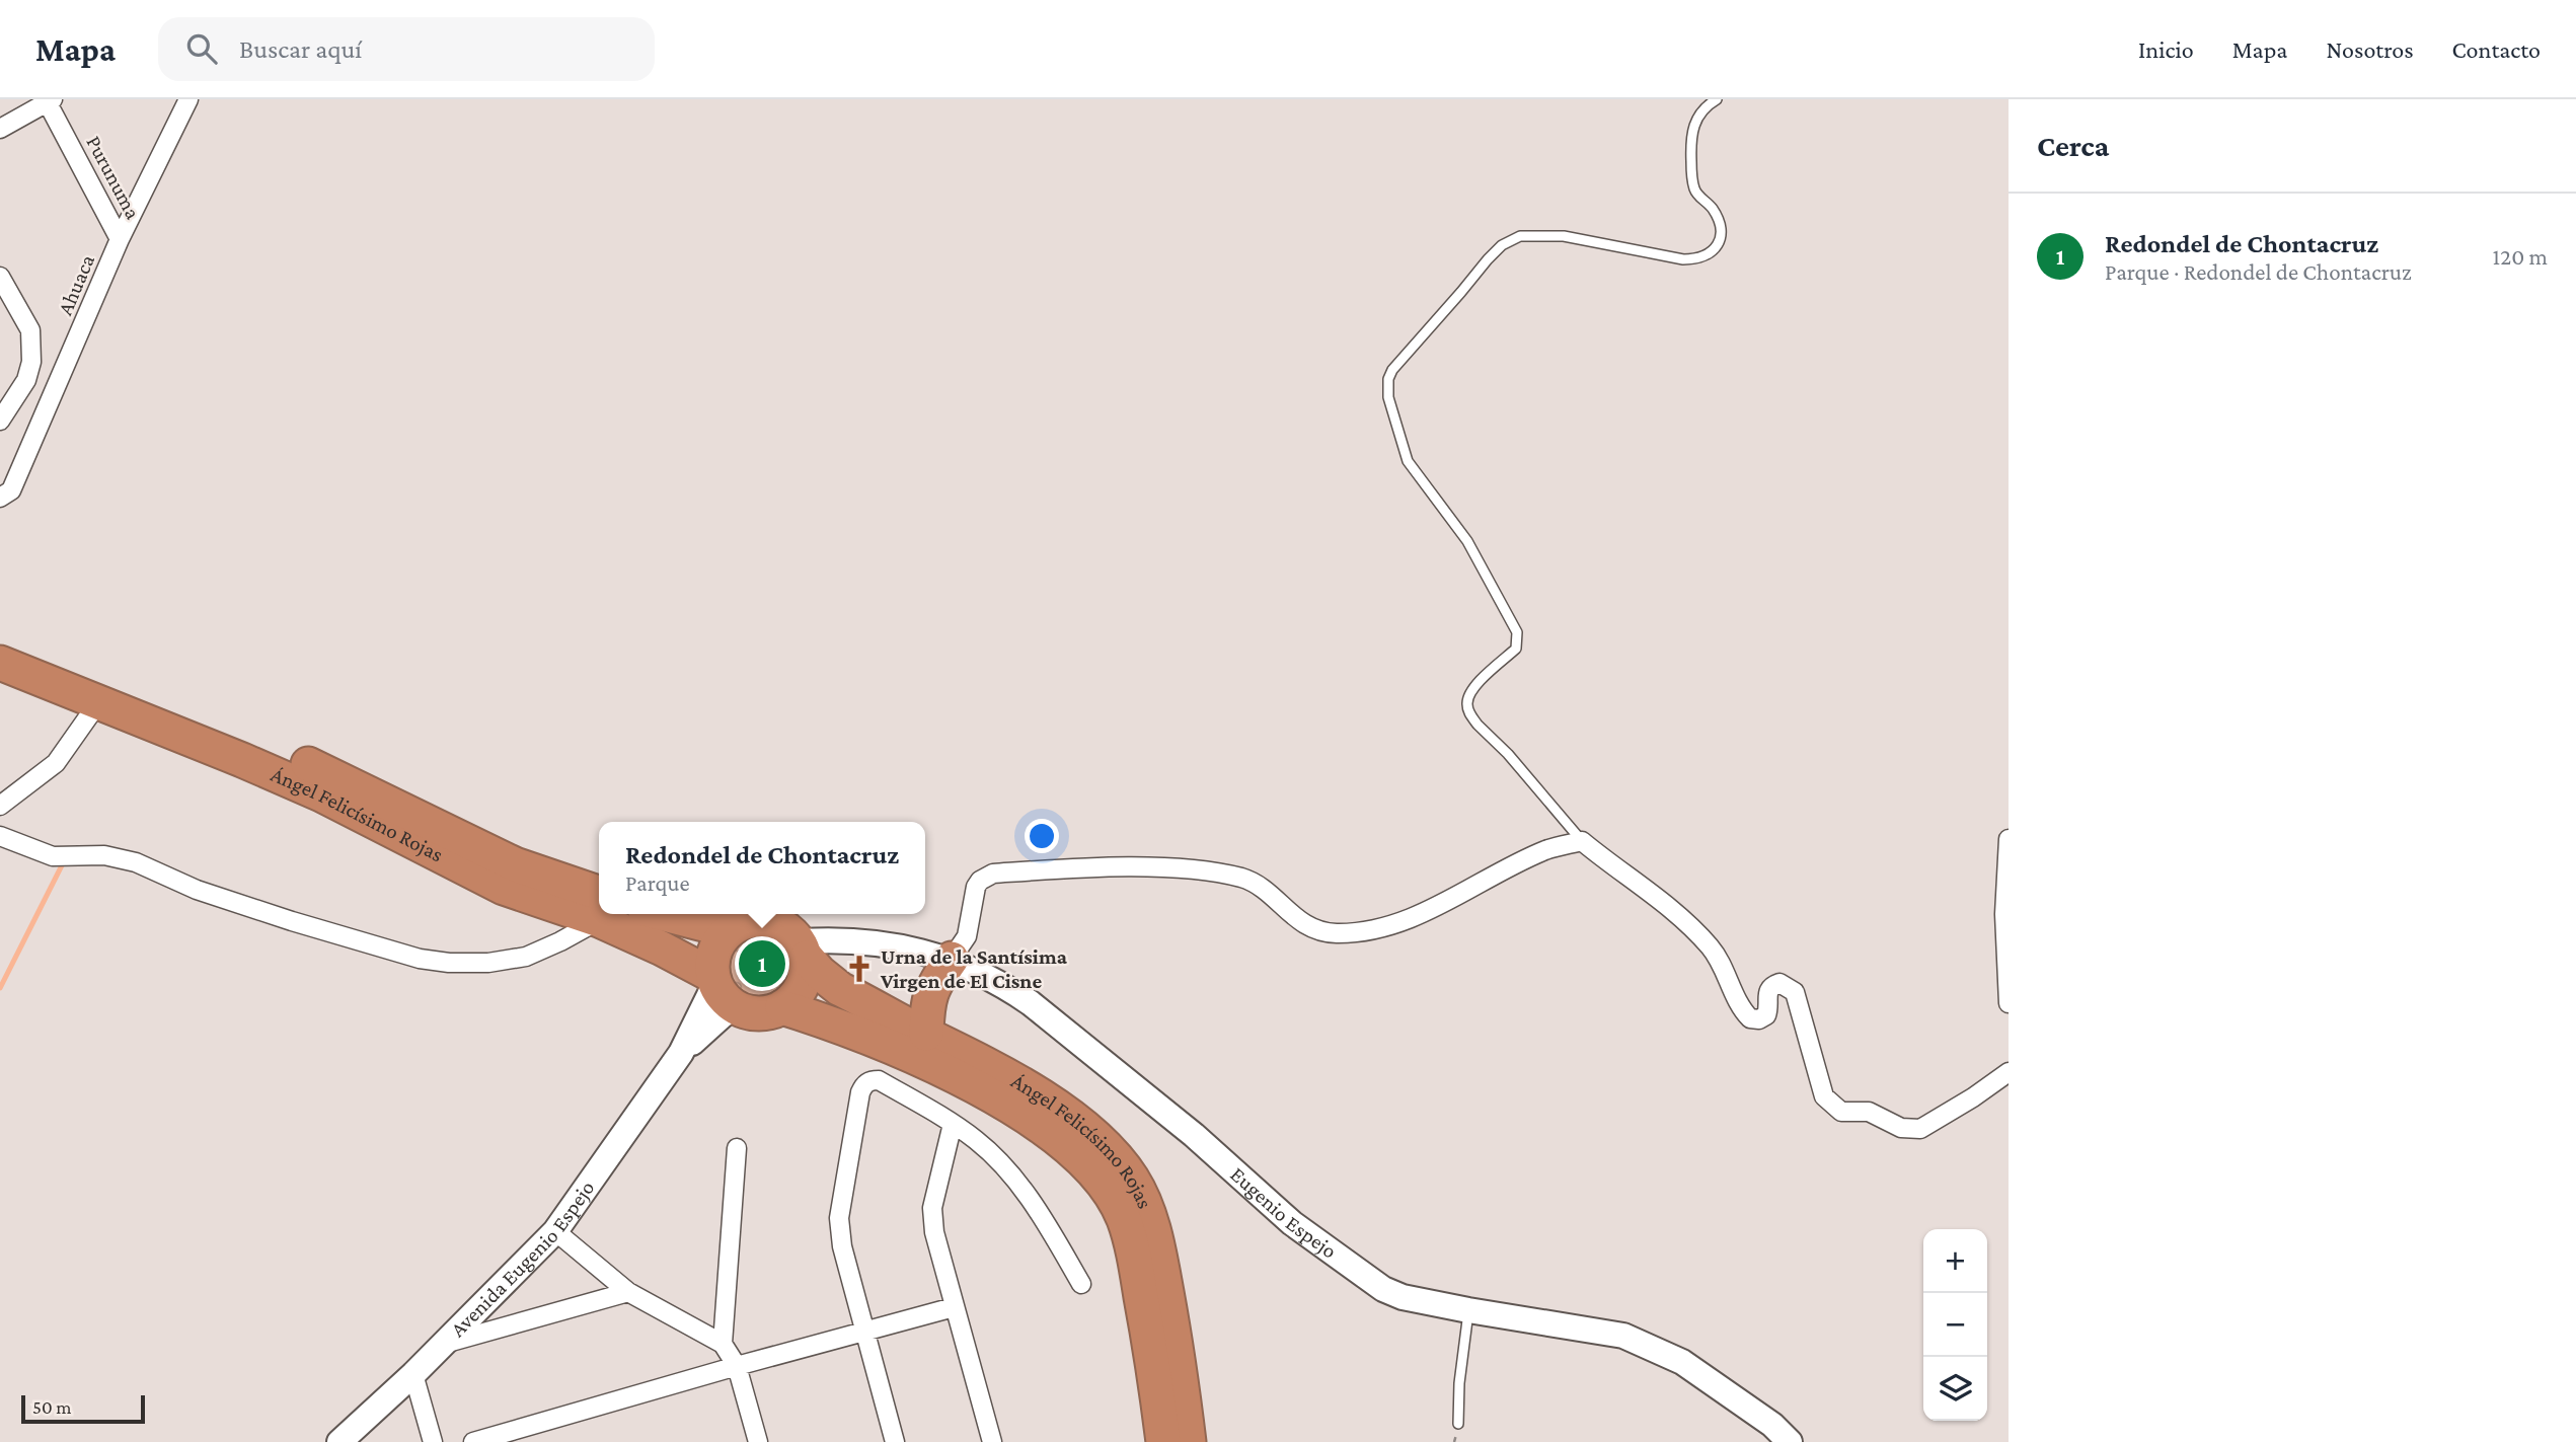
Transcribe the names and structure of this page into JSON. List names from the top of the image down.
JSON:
{
  "streets": {
    "highway": ["Ángel Felicísimo Rojas"],
    "main road": ["Eugenio Espejo", "Avenida Eugenio Espejo"],
    "street": ["Purunuma", "Ahuaca"]
  },
  "crossings": [
    ["Purunuma", "Ahuaca"],
    ["Ángel Felicísimo Rojas", "Eugenio Espejo"],
    ["Ángel Felicísimo Rojas", "Avenida Eugenio Espejo"],
    ["Eugenio Espejo", "Avenida Eugenio Espejo"]
  ],
  "places": {
    "church": ["Urna de la Santísima Virgen de El Cisne"]
  },
  "scale_bar": "50 m",
  "page": {
    "header": "Mapa",
    "search": "Buscar aquí",
    "nav": [
      "Inicio",
      "Mapa",
      "Nosotros",
      "Contacto"
    ],
    "heading": "Cerca",
    "list": [
      {
        "mark": "1",
        "name": "Redondel de Chontacruz",
        "note": "Parque · Redondel de Chontacruz",
        "value": "120 m"
      }
    ],
    "popup": ["Redondel de Chontacruz", "Parque"],
    "pins": "1",
    "map_buttons": ["+", "−"],
    "scale": "50 m"
  }
}
